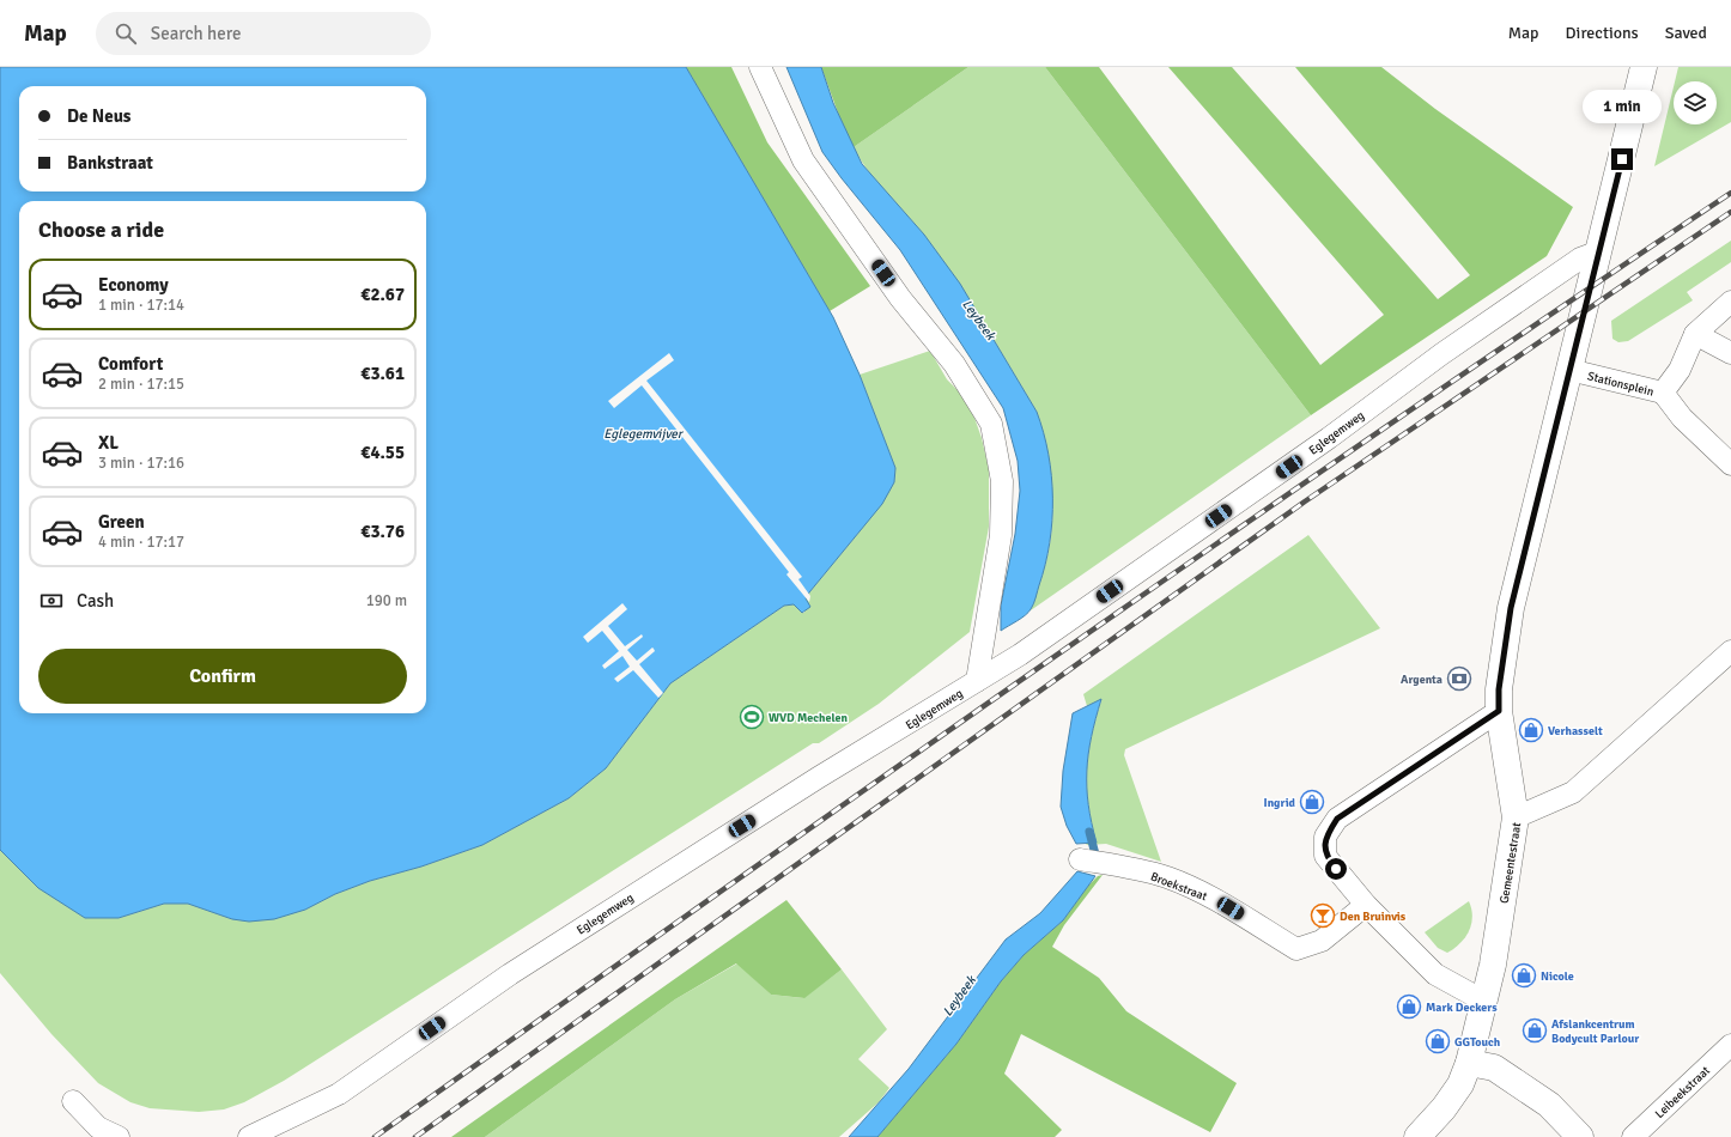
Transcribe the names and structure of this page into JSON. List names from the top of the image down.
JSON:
{
  "streets": {
    "street": [
      "Stationsplein",
      "Eglegemweg",
      "Gemeentestraat",
      "Broekstraat",
      "Leibeekstraat"
    ]
  },
  "water": ["Leybeek", "Eglegemvijver"],
  "places": {
    "bank": ["Argenta"],
    "sports": ["WVD Mechelen"],
    "shop": [
      "Verhasselt",
      "Ingrid",
      "Nicole",
      "Mark Deckers",
      "Afslankcentrum Bodycult Parlour",
      "GGTouch"
    ],
    "bar": ["Den Bruinvis"]
  },
  "page": {
    "header": "Map",
    "search": "Search here",
    "nav": ["Map", "Directions", "Saved"],
    "banner": ["De Neus", "Bankstraat"],
    "bubble": "1 min",
    "heading": "Choose a ride",
    "list": [
      {
        "name": "Economy",
        "note": "1 min · 17:14",
        "value": "€2.67"
      },
      {
        "name": "Comfort",
        "note": "2 min · 17:15",
        "value": "€3.61"
      },
      {
        "name": "XL",
        "note": "3 min · 17:16",
        "value": "€4.55"
      },
      {
        "name": "Green",
        "note": "4 min · 17:17",
        "value": "€3.76"
      }
    ],
    "pay": ["Cash", "190 m"],
    "buttons": "Confirm"
  }
}
